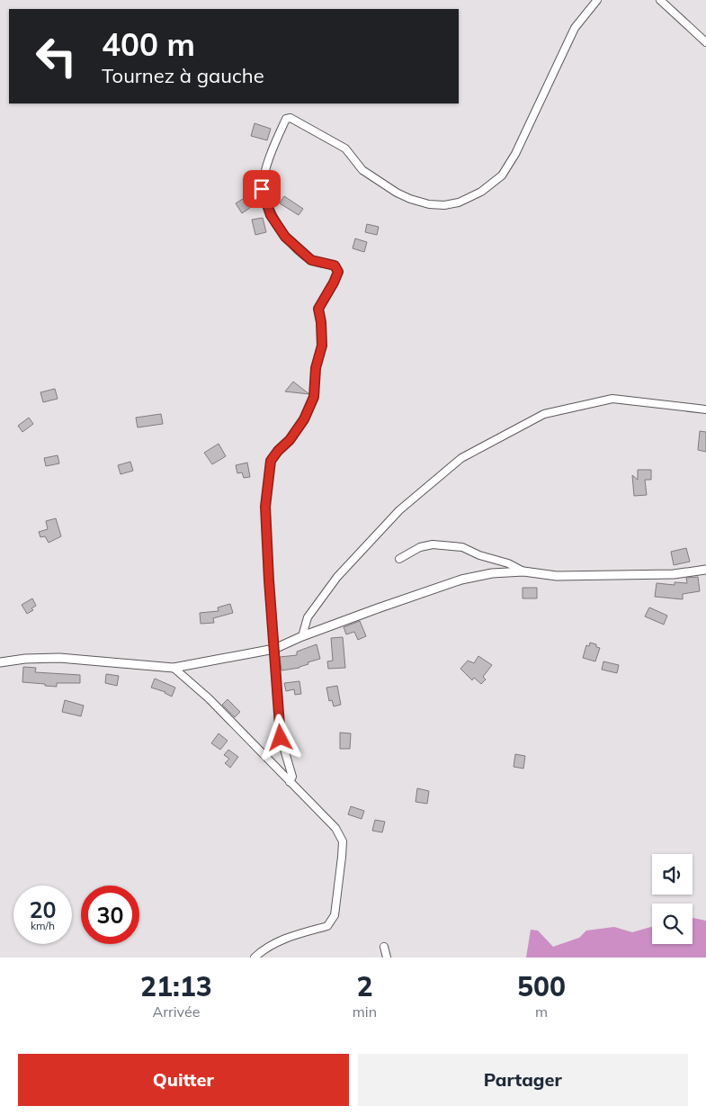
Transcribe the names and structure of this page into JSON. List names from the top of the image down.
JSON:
{
  "page": {
    "turn": ["400 m", "Tournez à gauche"],
    "speed": "20 km/h",
    "limit": "30",
    "eta": [
      "21:13",
      "Arrivée",
      "2",
      "min",
      "500",
      "m"
    ],
    "buttons": ["Quitter", "Partager"]
  }
}
